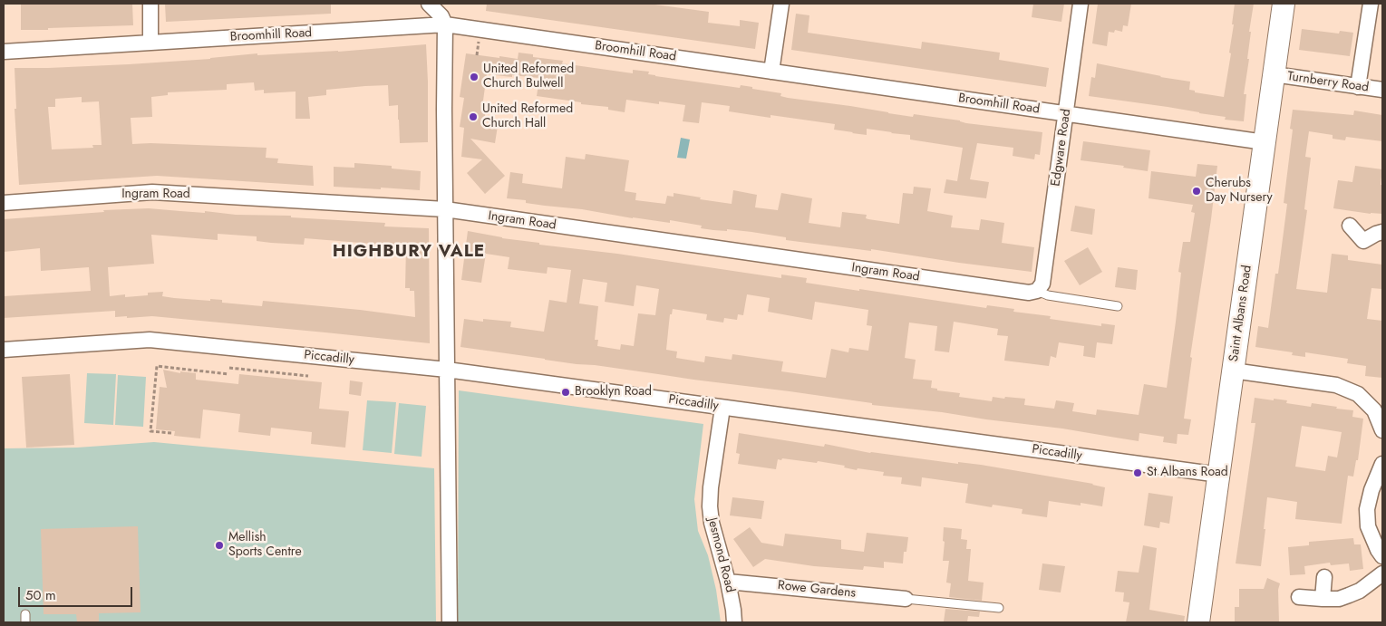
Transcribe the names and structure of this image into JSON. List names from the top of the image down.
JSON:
{
  "streets": {
    "street": [
      "Broomhill Road",
      "Turnberry Road",
      "Edgware Road",
      "Ingram Road",
      "Saint Albans Road",
      "Piccadilly",
      "Jesmond Road",
      "Rowe Gardens"
    ]
  },
  "crossings": [
    ["Broomhill Road", "Edgware Road"],
    ["Broomhill Road", "Saint Albans Road"],
    ["Turnberry Road", "Saint Albans Road"],
    ["Edgware Road", "Ingram Road"],
    ["Saint Albans Road", "Piccadilly"],
    ["Piccadilly", "Jesmond Road"],
    ["Jesmond Road", "Rowe Gardens"]
  ],
  "districts": ["HIGHBURY VALE"],
  "places": [
    "United Reformed Church Bulwell",
    "United Reformed Church Hall",
    "Cherubs Day Nursery",
    "Brooklyn Road",
    "St Albans Road",
    "Mellish Sports Centre"
  ],
  "scale_bar": "50 m"
}
